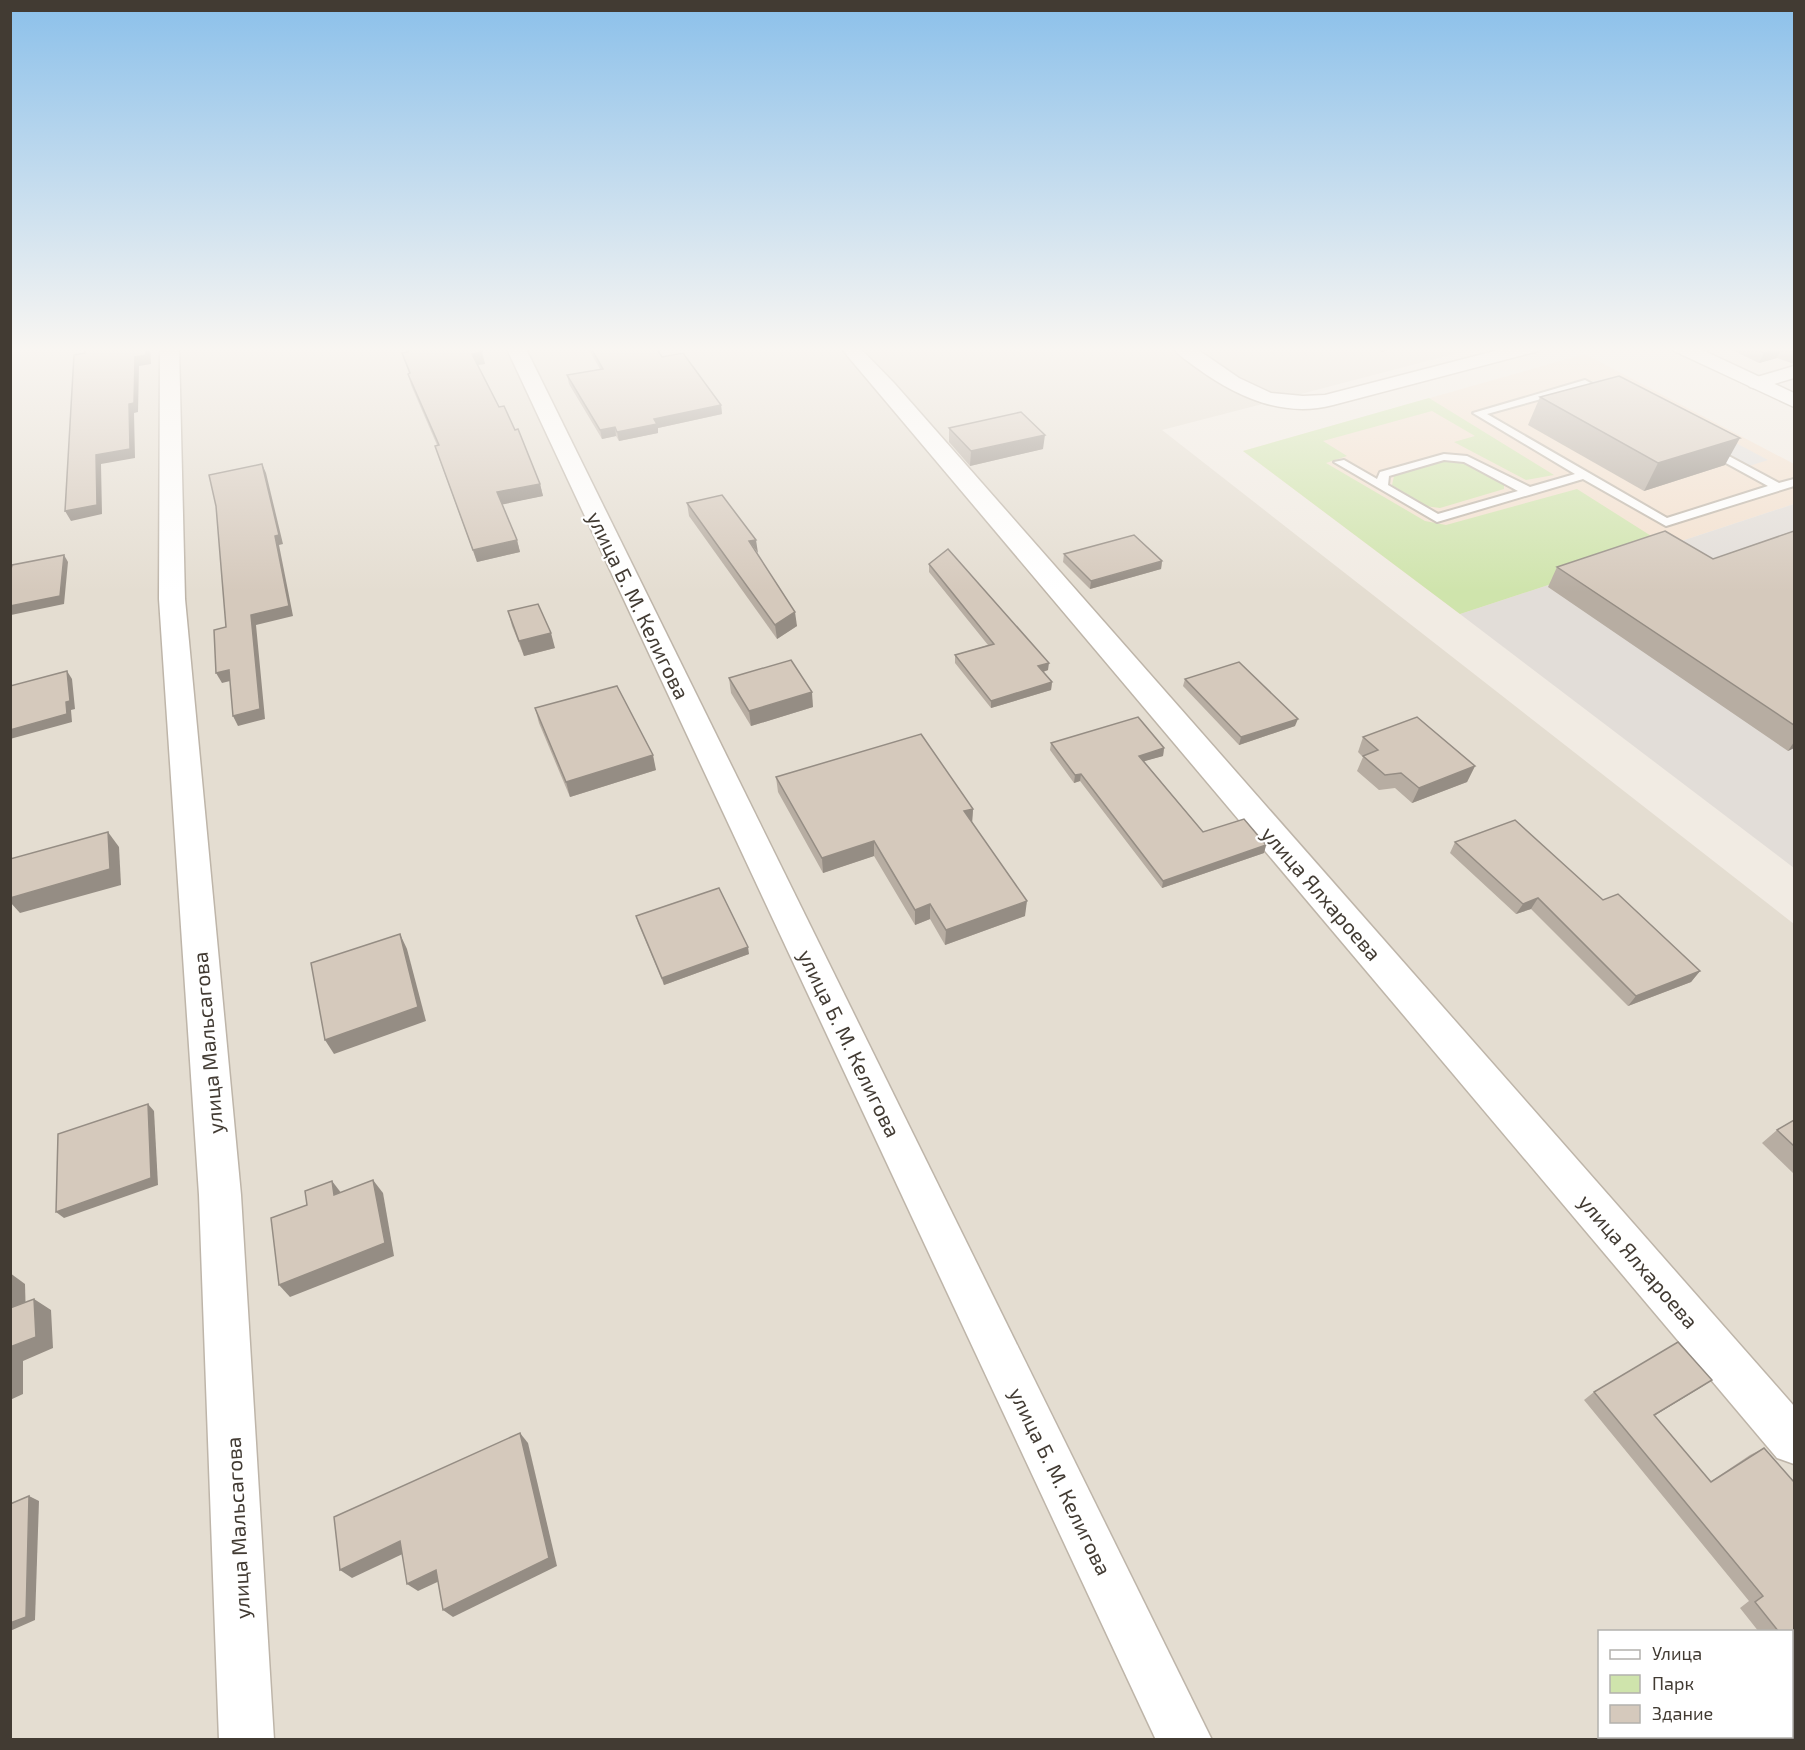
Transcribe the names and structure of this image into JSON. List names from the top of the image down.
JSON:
{
  "streets": {
    "street": ["улица Б. М. Келигова", "улица Ялхароева", "улица Мальсагова"]
  },
  "legend": ["Улица", "Парк", "Здание"]
}
